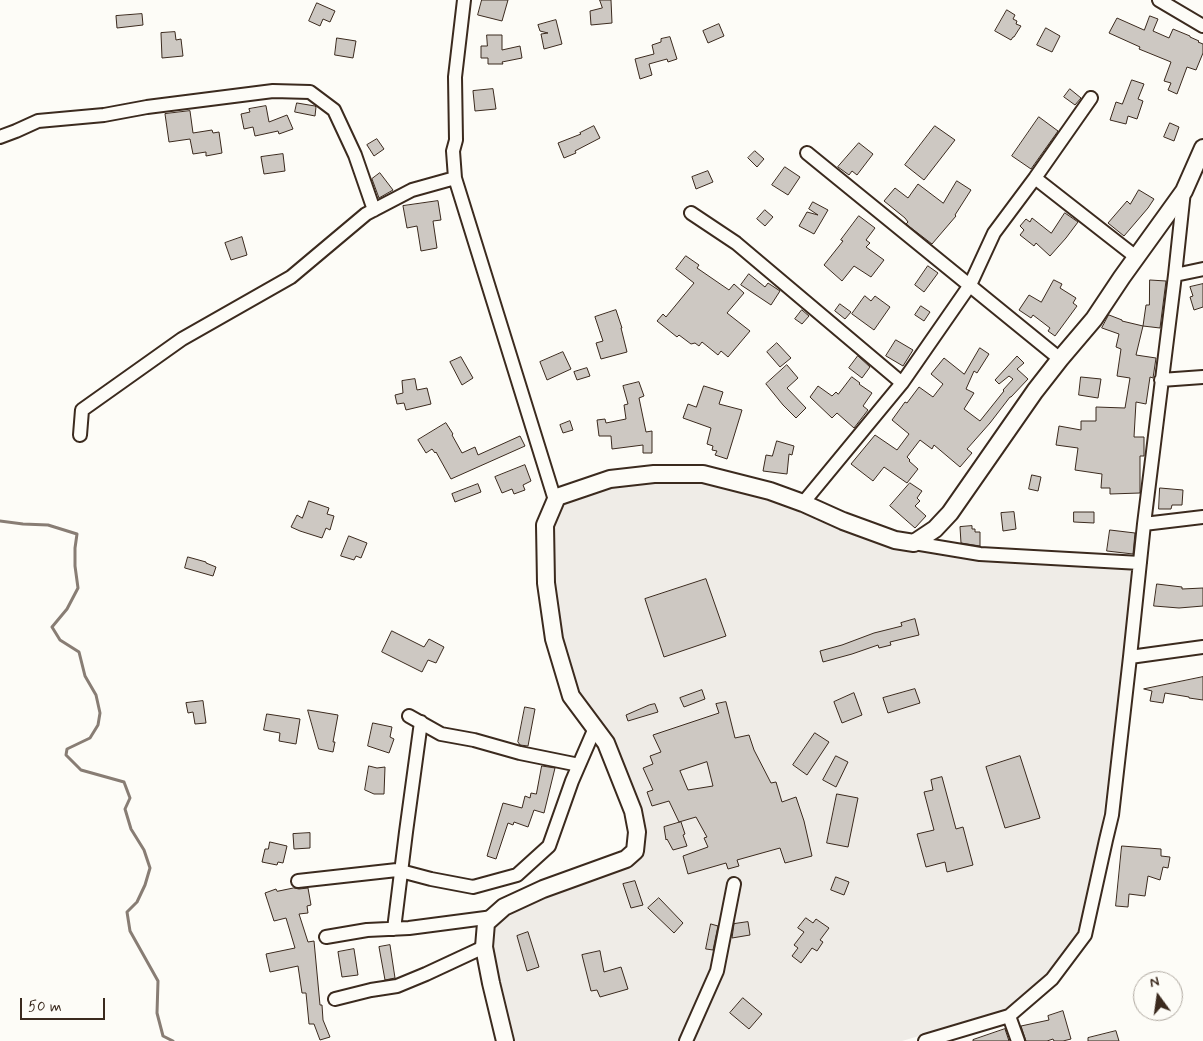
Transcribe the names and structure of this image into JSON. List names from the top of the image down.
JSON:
{
  "scale_bar": "50 m",
  "north": "top"
}
